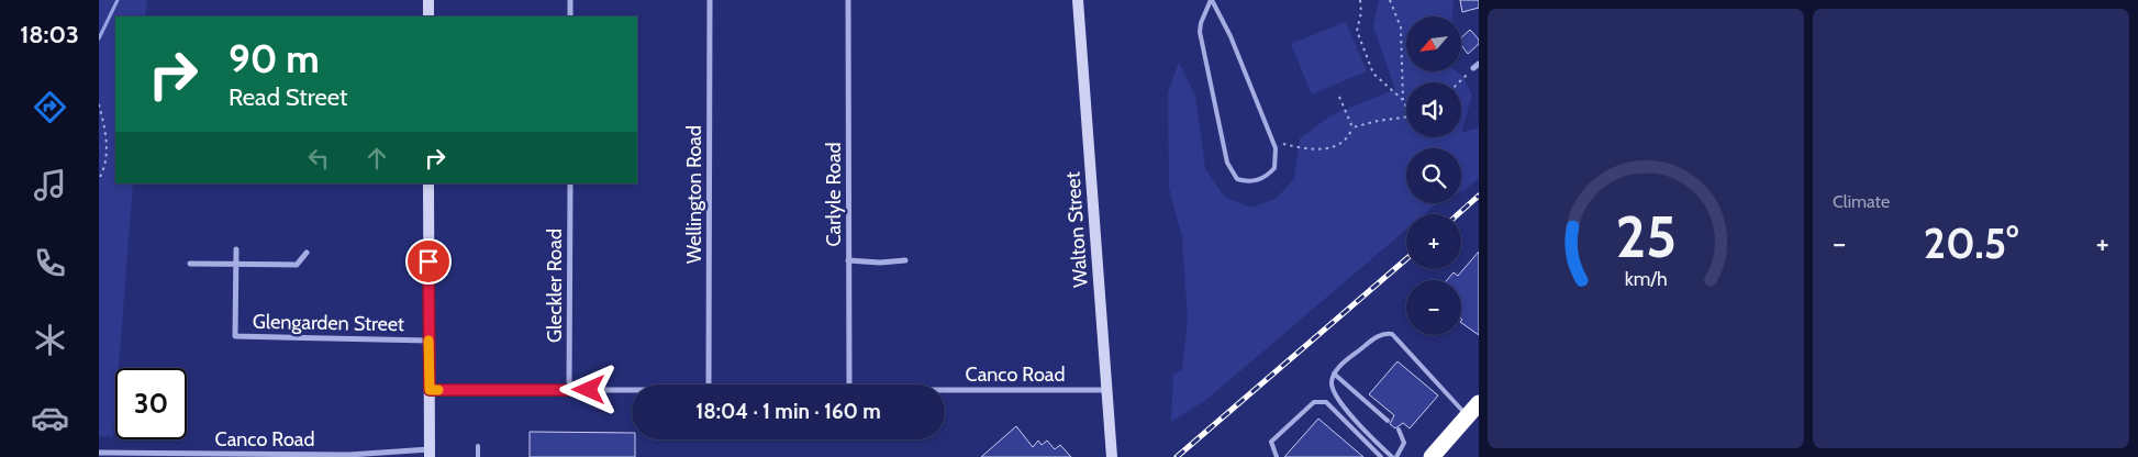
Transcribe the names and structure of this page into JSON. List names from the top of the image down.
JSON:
{
  "streets": {
    "street": [
      "Wellington Road",
      "Carlyle Road",
      "Walton Street",
      "Gleckler Road",
      "Glengarden Street",
      "Canco Road"
    ]
  },
  "crossings": [
    ["Walton Street", "Canco Road"],
    ["Gleckler Road", "Canco Road"]
  ],
  "north": "bottom left",
  "page": {
    "tabs": "18:03",
    "tile": "Climate",
    "map_buttons": ["+", "−"],
    "turn": ["90 m", "Read Street"],
    "heat": ["−", "20.5°", "+"],
    "limit": "30",
    "trip": "18:04 · 1 min · 160 m",
    "gauge": ["25", "km/h"]
  }
}
